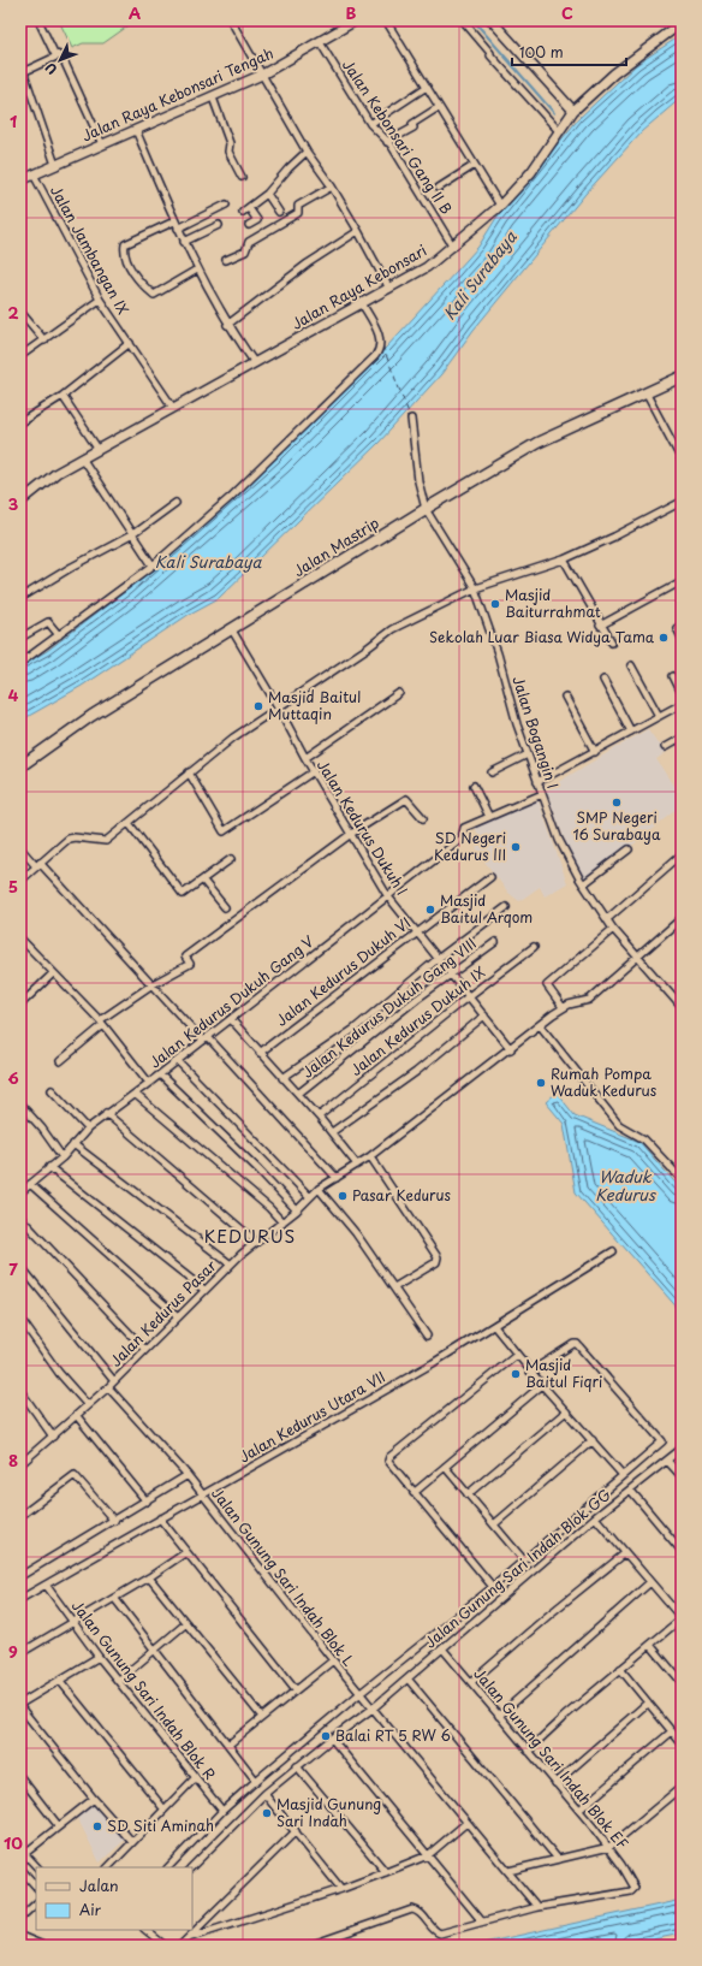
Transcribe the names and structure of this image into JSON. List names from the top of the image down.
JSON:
{
  "streets": {
    "main road": ["Jalan Raya Kebonsari Tengah", "Jalan Raya Kebonsari", "Jalan Mastrip"],
    "street": [
      "Jalan Kebonsari Gang II B",
      "Jalan Jambangan IX",
      "Jalan Bogangin I",
      "Jalan Kedurus Dukuh I",
      "Jalan Kedurus Dukuh VI",
      "Jalan Kedurus Dukuh Gang V",
      "Jalan Kedurus Dukuh Gang VIII",
      "Jalan Kedurus Dukuh IX",
      "Jalan Kedurus Pasar",
      "Jalan Kedurus Utara VII",
      "Jalan Gunung Sari Indah Blok GG",
      "Jalan Gunung Sari Indah Blok L",
      "Jalan Gunung Sari Indah Blok R",
      "Jalan Gunung Sari Indah Blok EF"
    ]
  },
  "crossings": [
    ["Jalan Raya Kebonsari Tengah", "Jalan Kebonsari Gang II B"],
    ["Jalan Raya Kebonsari Tengah", "Jalan Jambangan IX"],
    ["Jalan Kebonsari Gang II B", "Jalan Raya Kebonsari"],
    ["Jalan Jambangan IX", "Jalan Raya Kebonsari"],
    ["Jalan Mastrip", "Jalan Bogangin I"],
    ["Jalan Mastrip", "Jalan Kedurus Dukuh I"],
    ["Jalan Kedurus Dukuh I", "Jalan Kedurus Dukuh VI"],
    ["Jalan Kedurus Dukuh I", "Jalan Kedurus Dukuh Gang V"],
    ["Jalan Kedurus Dukuh I", "Jalan Kedurus Dukuh Gang VIII"],
    ["Jalan Kedurus Dukuh I", "Jalan Kedurus Dukuh IX"],
    ["Jalan Kedurus Dukuh I", "Jalan Kedurus Pasar"],
    ["Jalan Kedurus Pasar", "Jalan Gunung Sari Indah Blok L"],
    ["Jalan Kedurus Utara VII", "Jalan Gunung Sari Indah Blok L"],
    ["Jalan Kedurus Utara VII", "Jalan Gunung Sari Indah Blok R"],
    ["Jalan Gunung Sari Indah Blok GG", "Jalan Gunung Sari Indah Blok L"],
    ["Jalan Gunung Sari Indah Blok GG", "Jalan Gunung Sari Indah Blok EF"],
    ["Jalan Gunung Sari Indah Blok L", "Jalan Gunung Sari Indah Blok EF"]
  ],
  "districts": ["KEDURUS"],
  "water": ["Kali Surabaya", "Waduk Kedurus"],
  "places": [
    "Masjid Baiturrahmat",
    "Sekolah Luar Biasa Widya Tama",
    "Masjid Baitul Muttaqin",
    "SMP Negeri 16 Surabaya",
    "SD Negeri Kedurus III",
    "Masjid Baitul Arqom",
    "Rumah Pompa Waduk Kedurus",
    "Pasar Kedurus",
    "Masjid Baitul Fiqri",
    "Balai RT 5 RW 6",
    "Masjid Gunung Sari Indah",
    "SD Siti Aminah"
  ],
  "legend": ["Jalan", "Air"],
  "scale_bar": "100 m",
  "north": "bottom left",
  "grid": {
    "columns": ["A", "B", "C"],
    "rows": [
      "1",
      "2",
      "3",
      "4",
      "5",
      "6",
      "7",
      "8",
      "9",
      "10"
    ]
  }
}
